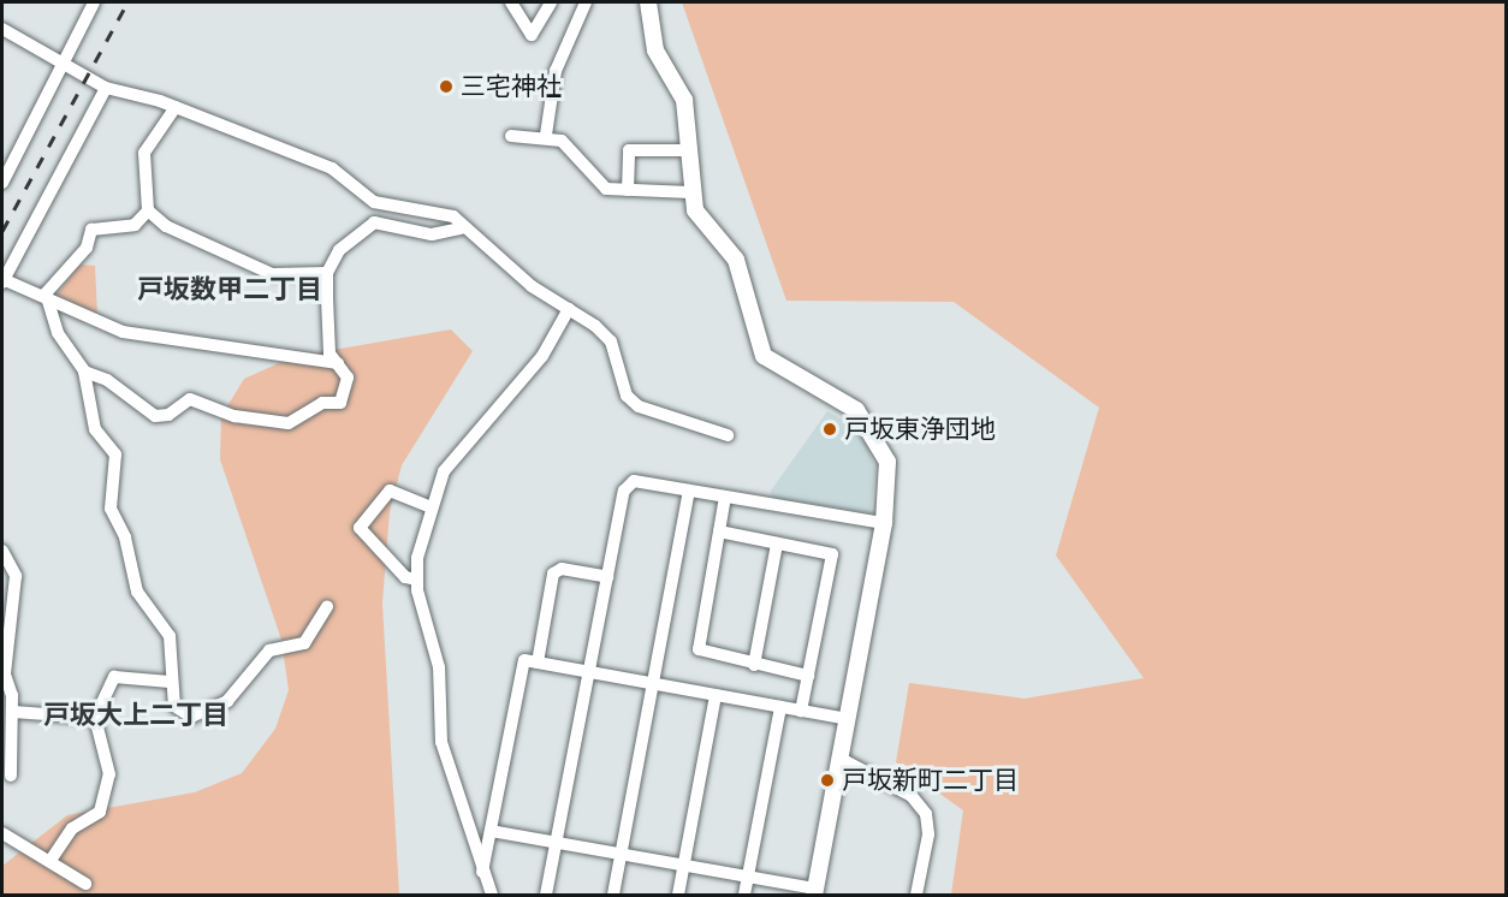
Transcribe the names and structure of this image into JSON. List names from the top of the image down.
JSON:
{
  "districts": ["戸坂数甲二丁目", "戸坂大上二丁目"],
  "places": ["三宅神社", "戸坂東浄団地", "戸坂新町二丁目"]
}
